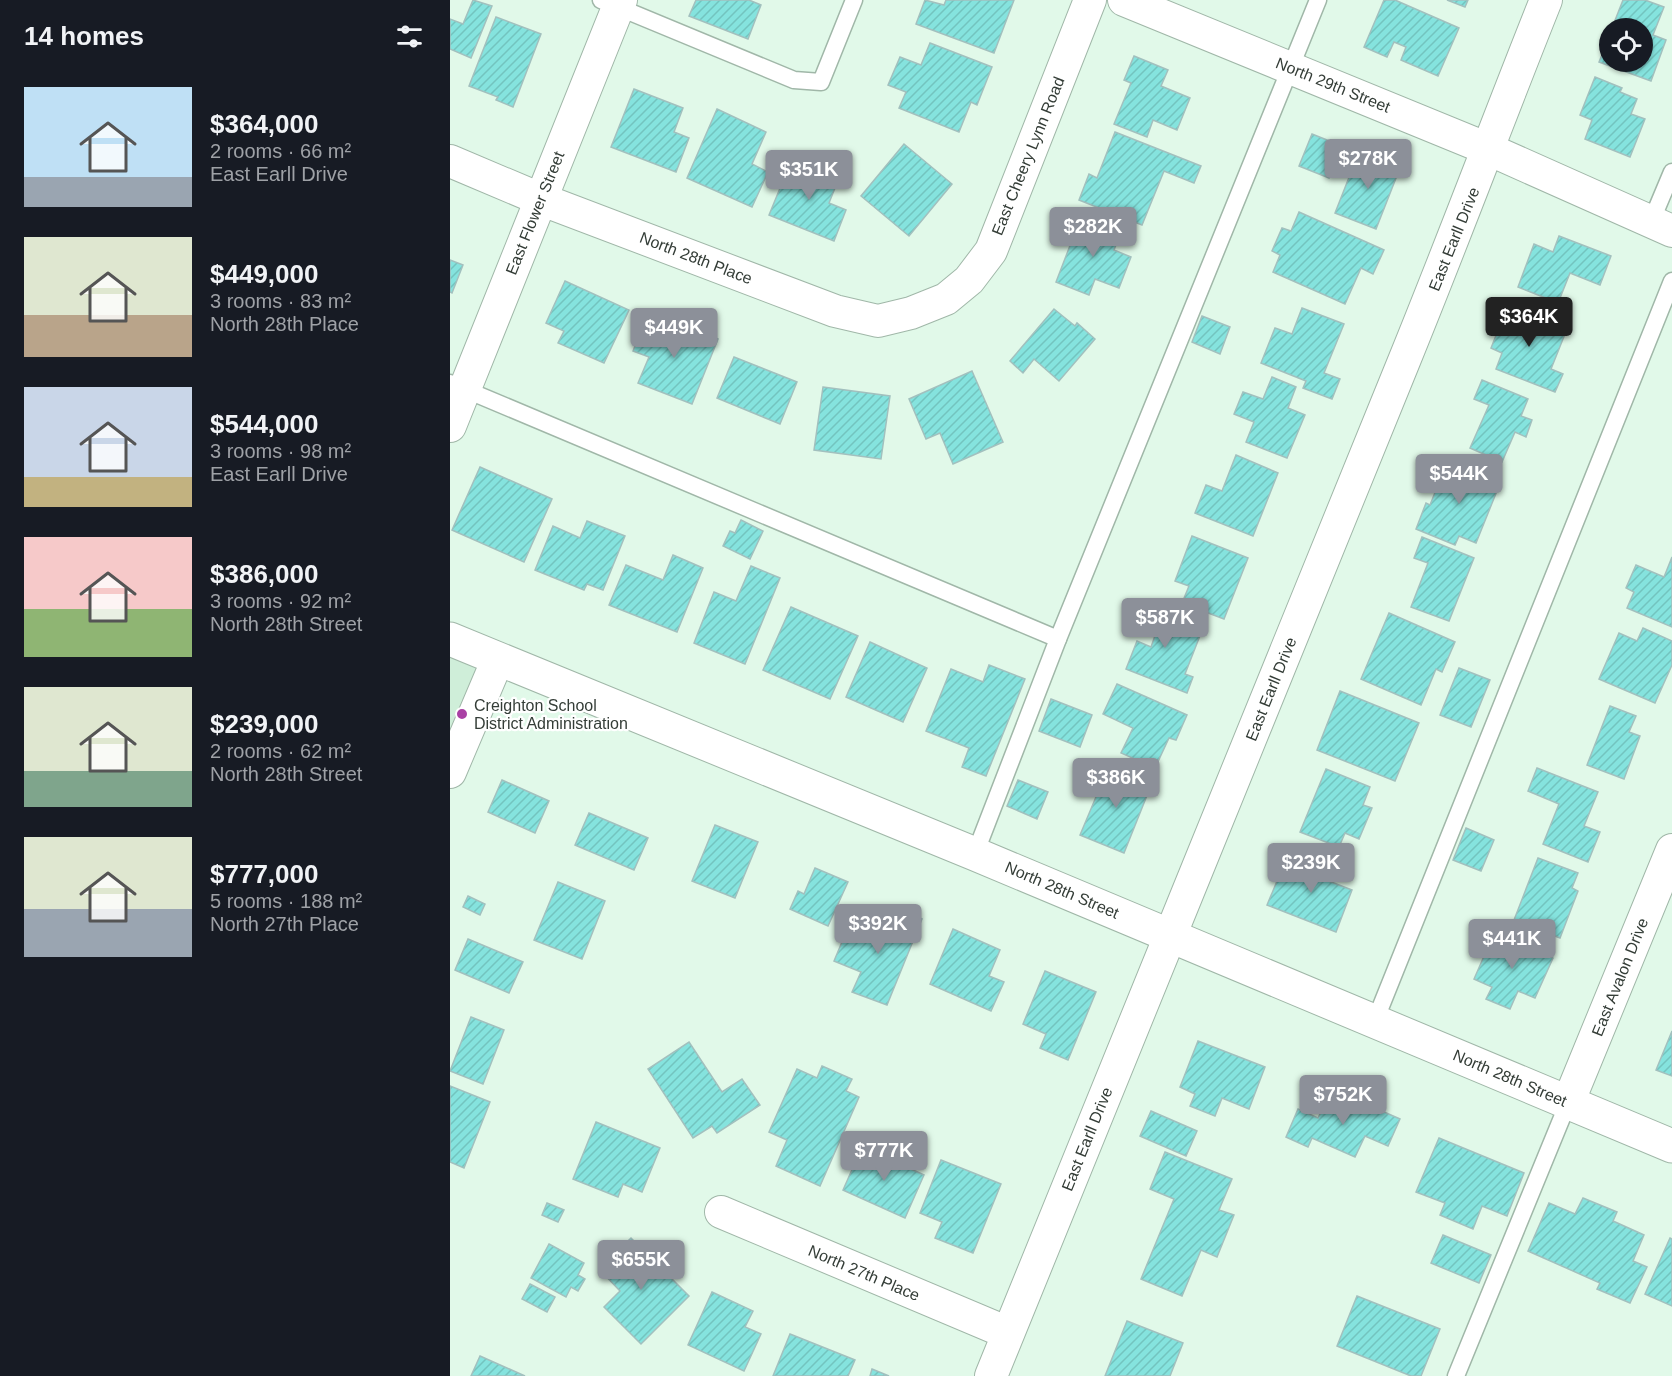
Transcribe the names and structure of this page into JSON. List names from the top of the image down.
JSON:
{
  "streets": {
    "street": [
      "North 29th Street",
      "East Cheery Lynn Road",
      "East Flower Street",
      "East Earll Drive",
      "North 28th Place",
      "North 28th Street",
      "East Avalon Drive",
      "North 27th Place"
    ]
  },
  "crossings": [
    ["North 29th Street", "East Earll Drive"],
    ["East Cheery Lynn Road", "North 28th Place"],
    ["East Flower Street", "North 28th Place"],
    ["East Earll Drive", "North 28th Street"],
    ["East Earll Drive", "North 27th Place"],
    ["North 28th Street", "East Avalon Drive"]
  ],
  "places": ["Creighton School District Administration"],
  "page": {
    "heading": "14 homes",
    "list": [
      {
        "name": "$364,000",
        "note": "2 rooms · 66 m² · East Earll Drive"
      },
      {
        "name": "$449,000",
        "note": "3 rooms · 83 m² · North 28th Place"
      },
      {
        "name": "$544,000",
        "note": "3 rooms · 98 m² · East Earll Drive"
      },
      {
        "name": "$386,000",
        "note": "3 rooms · 92 m² · North 28th Street"
      },
      {
        "name": "$239,000",
        "note": "2 rooms · 62 m² · North 28th Street"
      },
      {
        "name": "$777,000",
        "note": "5 rooms · 188 m² · North 27th Place"
      }
    ],
    "price": [
      "$278K",
      "$351K",
      "$282K",
      "$364K",
      "$449K",
      "$544K",
      "$587K",
      "$386K",
      "$239K",
      "$392K",
      "$441K",
      "$752K",
      "$777K",
      "$655K"
    ]
  }
}
